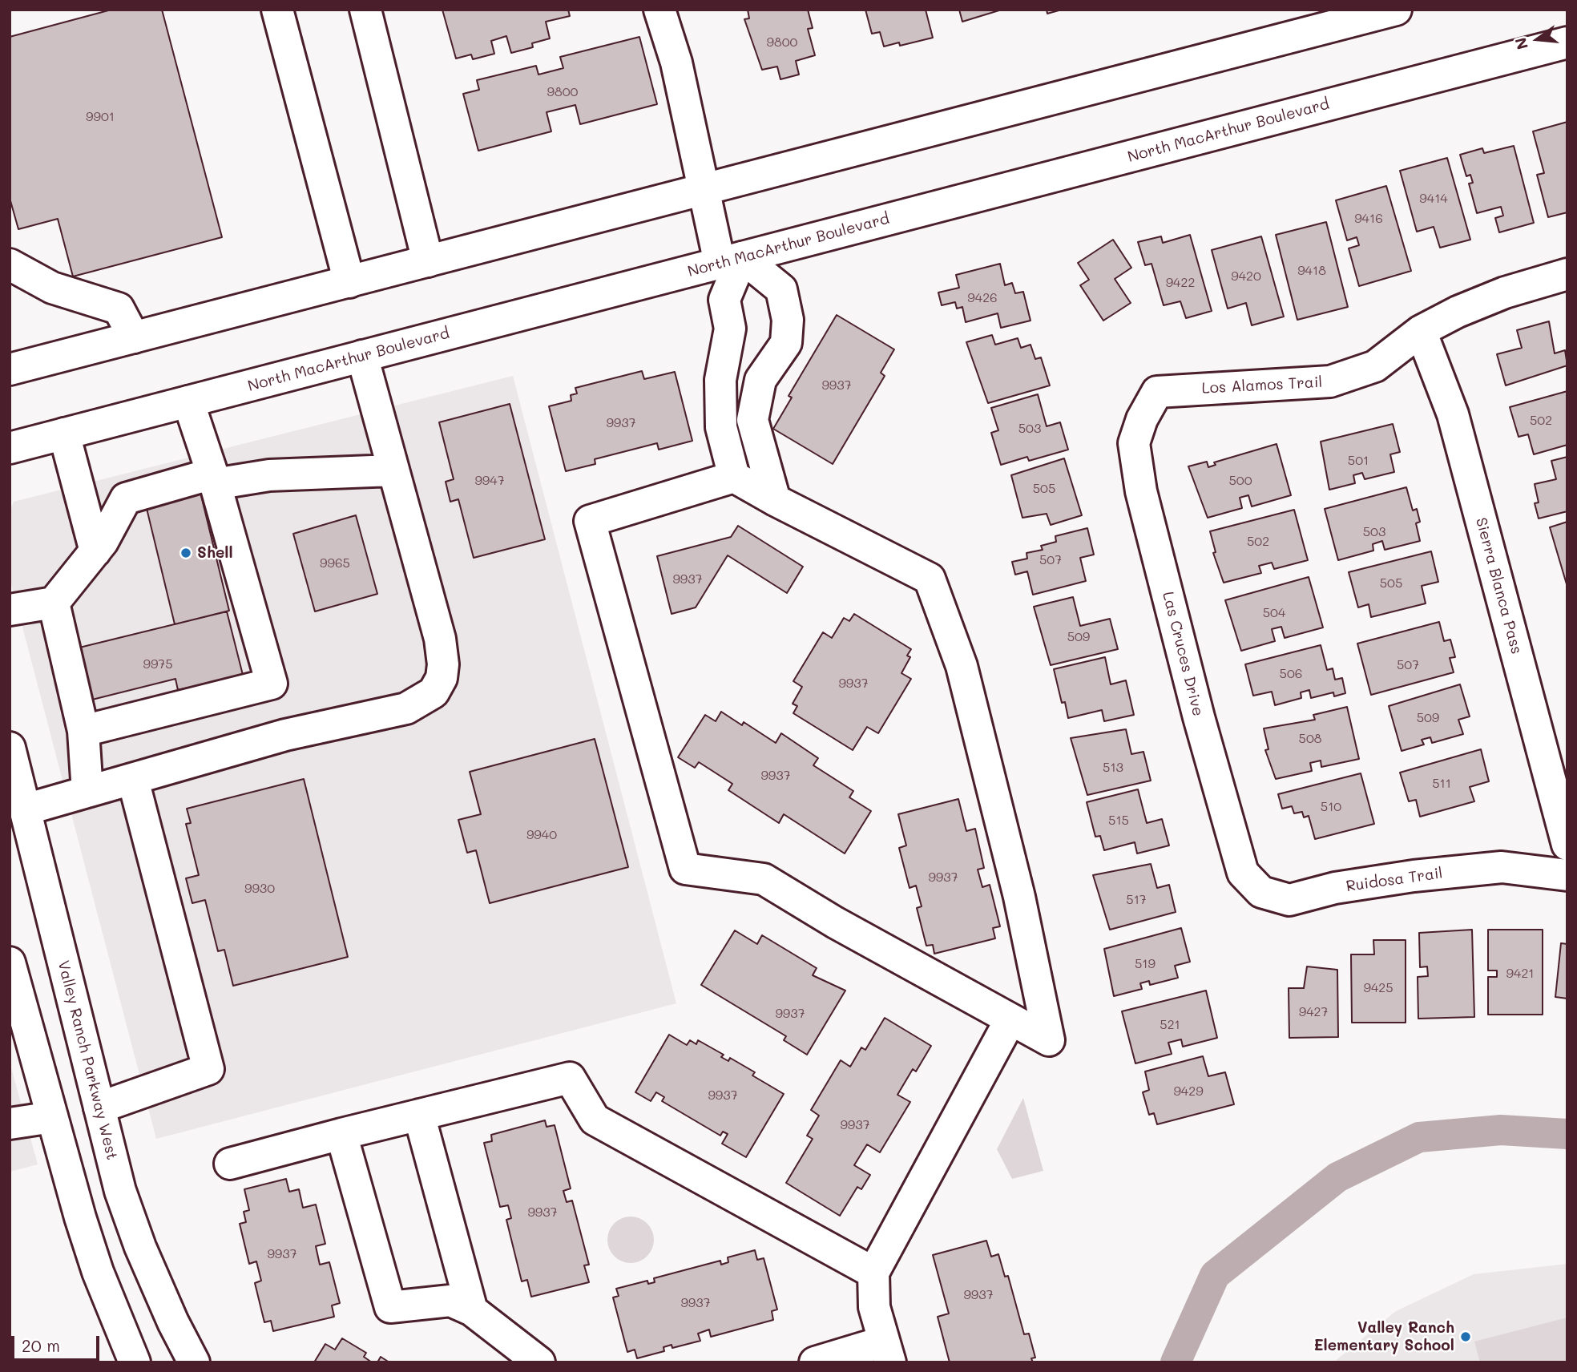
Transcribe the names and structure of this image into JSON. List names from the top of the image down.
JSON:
{
  "streets": {
    "main road": [
      "North MacArthur Boulevard",
      "Los Alamos Trail",
      "Sierra Blanca Pass",
      "Las Cruces Drive",
      "Ruidosa Trail",
      "Valley Ranch Parkway West"
    ]
  },
  "crossings": [
    ["Los Alamos Trail", "Sierra Blanca Pass"],
    ["Los Alamos Trail", "Las Cruces Drive"],
    ["Las Cruces Drive", "Ruidosa Trail"]
  ],
  "places": ["Shell", "Valley Ranch Elementary School"],
  "house_numbers": [
    "9800",
    "9800",
    "9901",
    "9414",
    "9416",
    "9418",
    "9420",
    "9422",
    "9426",
    "9937",
    "502",
    "9937",
    "503",
    "501",
    "9947",
    "500",
    "505",
    "503",
    "502",
    "507",
    "9965",
    "9937",
    "505",
    "504",
    "509",
    "9975",
    "507",
    "506",
    "9937",
    "509",
    "508",
    "513",
    "9937",
    "511",
    "510",
    "515",
    "9940",
    "9937",
    "9930",
    "517",
    "519",
    "9421",
    "9425",
    "9427",
    "9937",
    "521",
    "9429",
    "9937",
    "9937",
    "9937",
    "9937",
    "9937",
    "9937"
  ],
  "scale_bar": "20 m",
  "north": "left"
}
